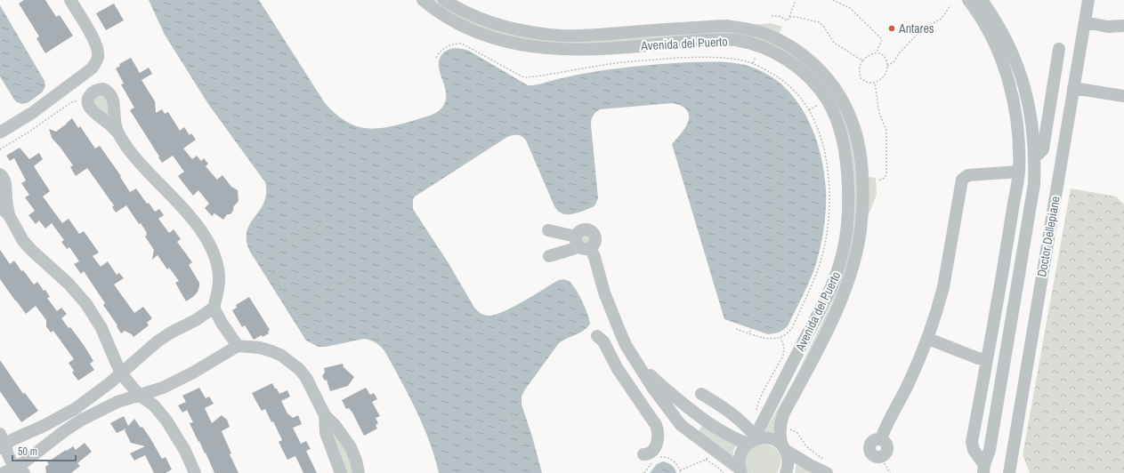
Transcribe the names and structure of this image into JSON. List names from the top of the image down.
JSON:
{
  "streets": {
    "street": ["Avenida del Puerto", "Doctor Dellepiane"]
  },
  "places": ["Antares"],
  "scale_bar": "50 m"
}
